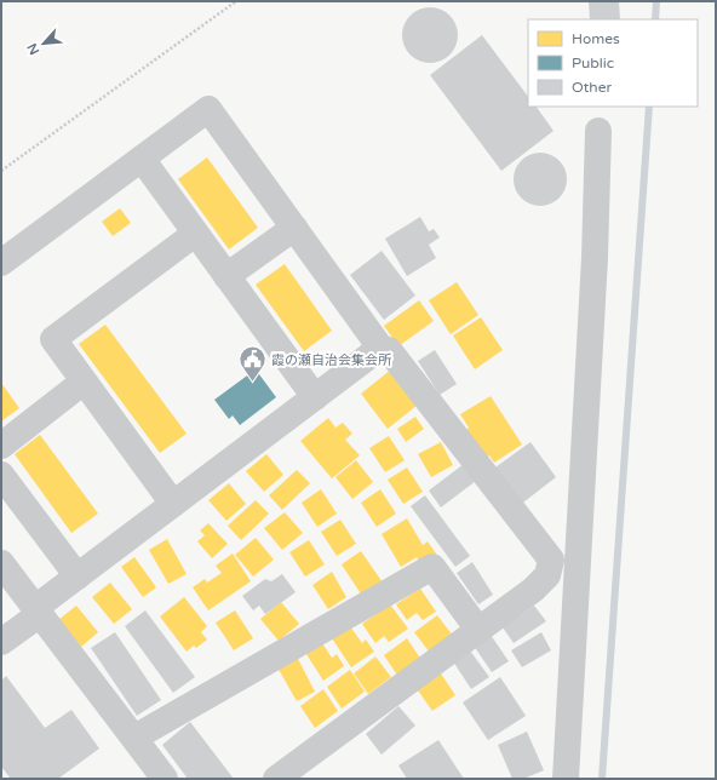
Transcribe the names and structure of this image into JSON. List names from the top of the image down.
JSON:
{
  "places": {
    "public building": ["霞の瀬自治会集会所"]
  },
  "legend": ["Homes", "Public", "Other"],
  "north": "bottom left"
}
